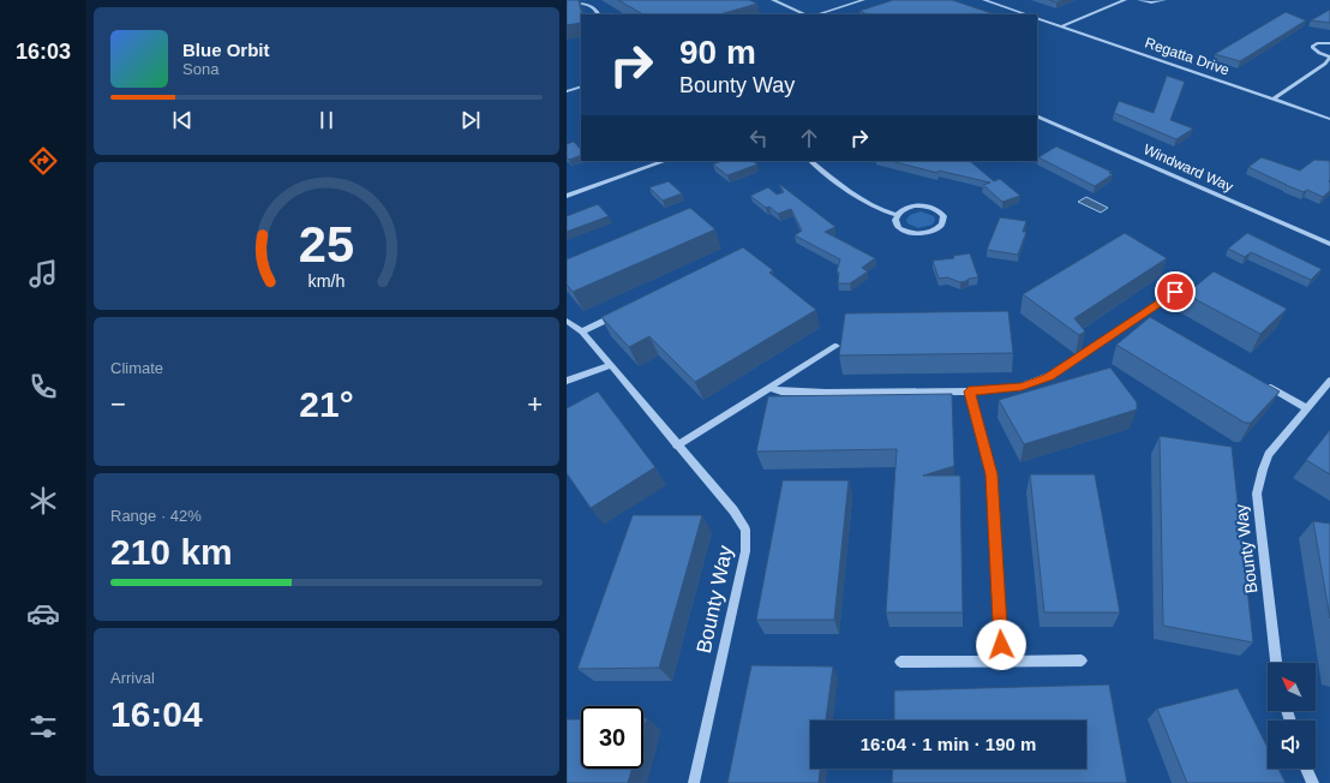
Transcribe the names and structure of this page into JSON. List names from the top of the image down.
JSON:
{
  "streets": {
    "street": ["Regatta Drive", "Windward Way", "Bounty Way"]
  },
  "north": "top left",
  "page": {
    "tabs": "16:03",
    "turn": ["90 m", "Bounty Way"],
    "song": ["Blue Orbit", "Sona"],
    "tile": [
      "Climate",
      ["Range · 42%", "210 km"],
      ["Arrival", "16:04"]
    ],
    "heat": ["−", "21°", "+"],
    "limit": "30",
    "trip": "16:04 · 1 min · 190 m",
    "gauge": ["25", "km/h"]
  }
}
